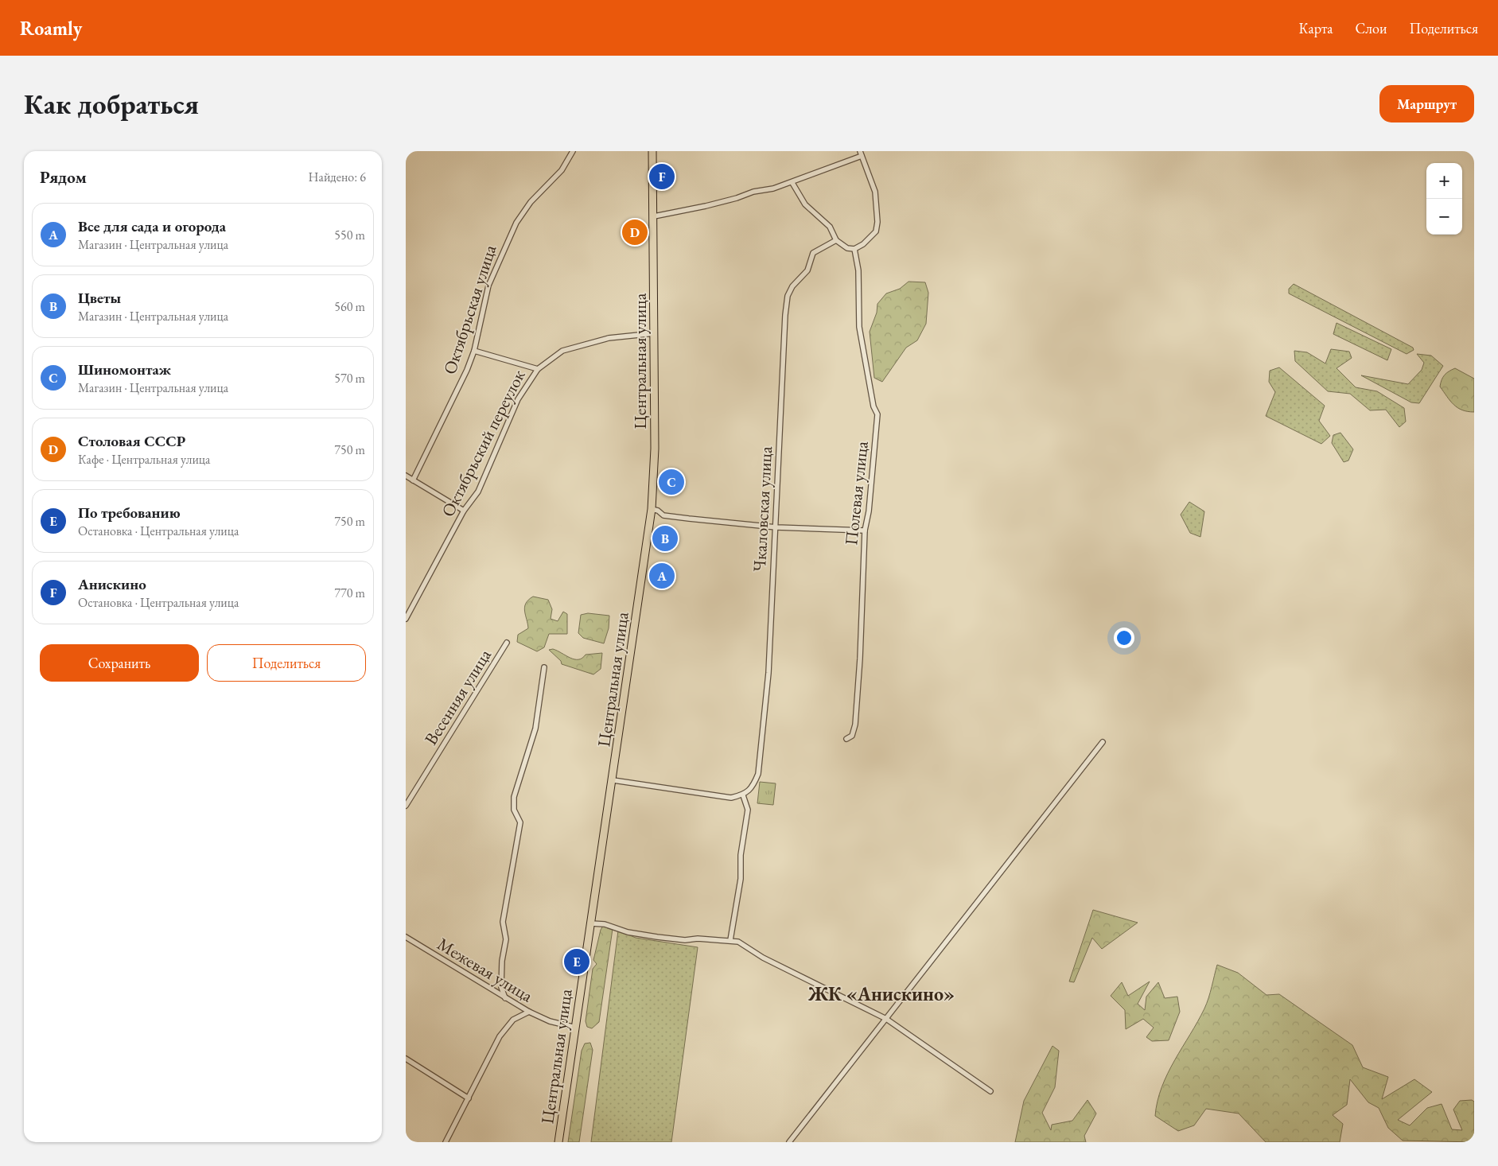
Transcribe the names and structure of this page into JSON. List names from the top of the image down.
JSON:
{
  "streets": {
    "main road": ["Центральная улица"],
    "street": [
      "Октябрьская улица",
      "Октябрьский переулок",
      "Полевая улица",
      "Чкаловская улица",
      "Весенняя улица",
      "Межевая улица"
    ]
  },
  "crossings": [
    ["Центральная улица", "Октябрьский переулок"],
    ["Центральная улица", "Межевая улица"]
  ],
  "districts": ["ЖК «Анискино»"],
  "page": {
    "header": "Roamly",
    "nav": ["Карта", "Слои", "Поделиться"],
    "buttons": [
      "Маршрут",
      ["Сохранить", "Поделиться"]
    ],
    "title": "Как добраться",
    "heading": ["Рядом", "Найдено: 6"],
    "pins": [
      "F",
      "D",
      "C",
      "B",
      "A",
      "E"
    ],
    "map_buttons": ["+", "−"],
    "list": [
      {
        "mark": "A",
        "name": "Все для сада и огорода",
        "note": "Магазин · Центральная улица",
        "value": "550 m"
      },
      {
        "mark": "B",
        "name": "Цветы",
        "note": "Магазин · Центральная улица",
        "value": "560 m"
      },
      {
        "mark": "C",
        "name": "Шиномонтаж",
        "note": "Магазин · Центральная улица",
        "value": "570 m"
      },
      {
        "mark": "D",
        "name": "Столовая СССР",
        "note": "Кафе · Центральная улица",
        "value": "750 m"
      },
      {
        "mark": "E",
        "name": "По требованию",
        "note": "Остановка · Центральная улица",
        "value": "750 m"
      },
      {
        "mark": "F",
        "name": "Анискино",
        "note": "Остановка · Центральная улица",
        "value": "770 m"
      }
    ]
  }
}
